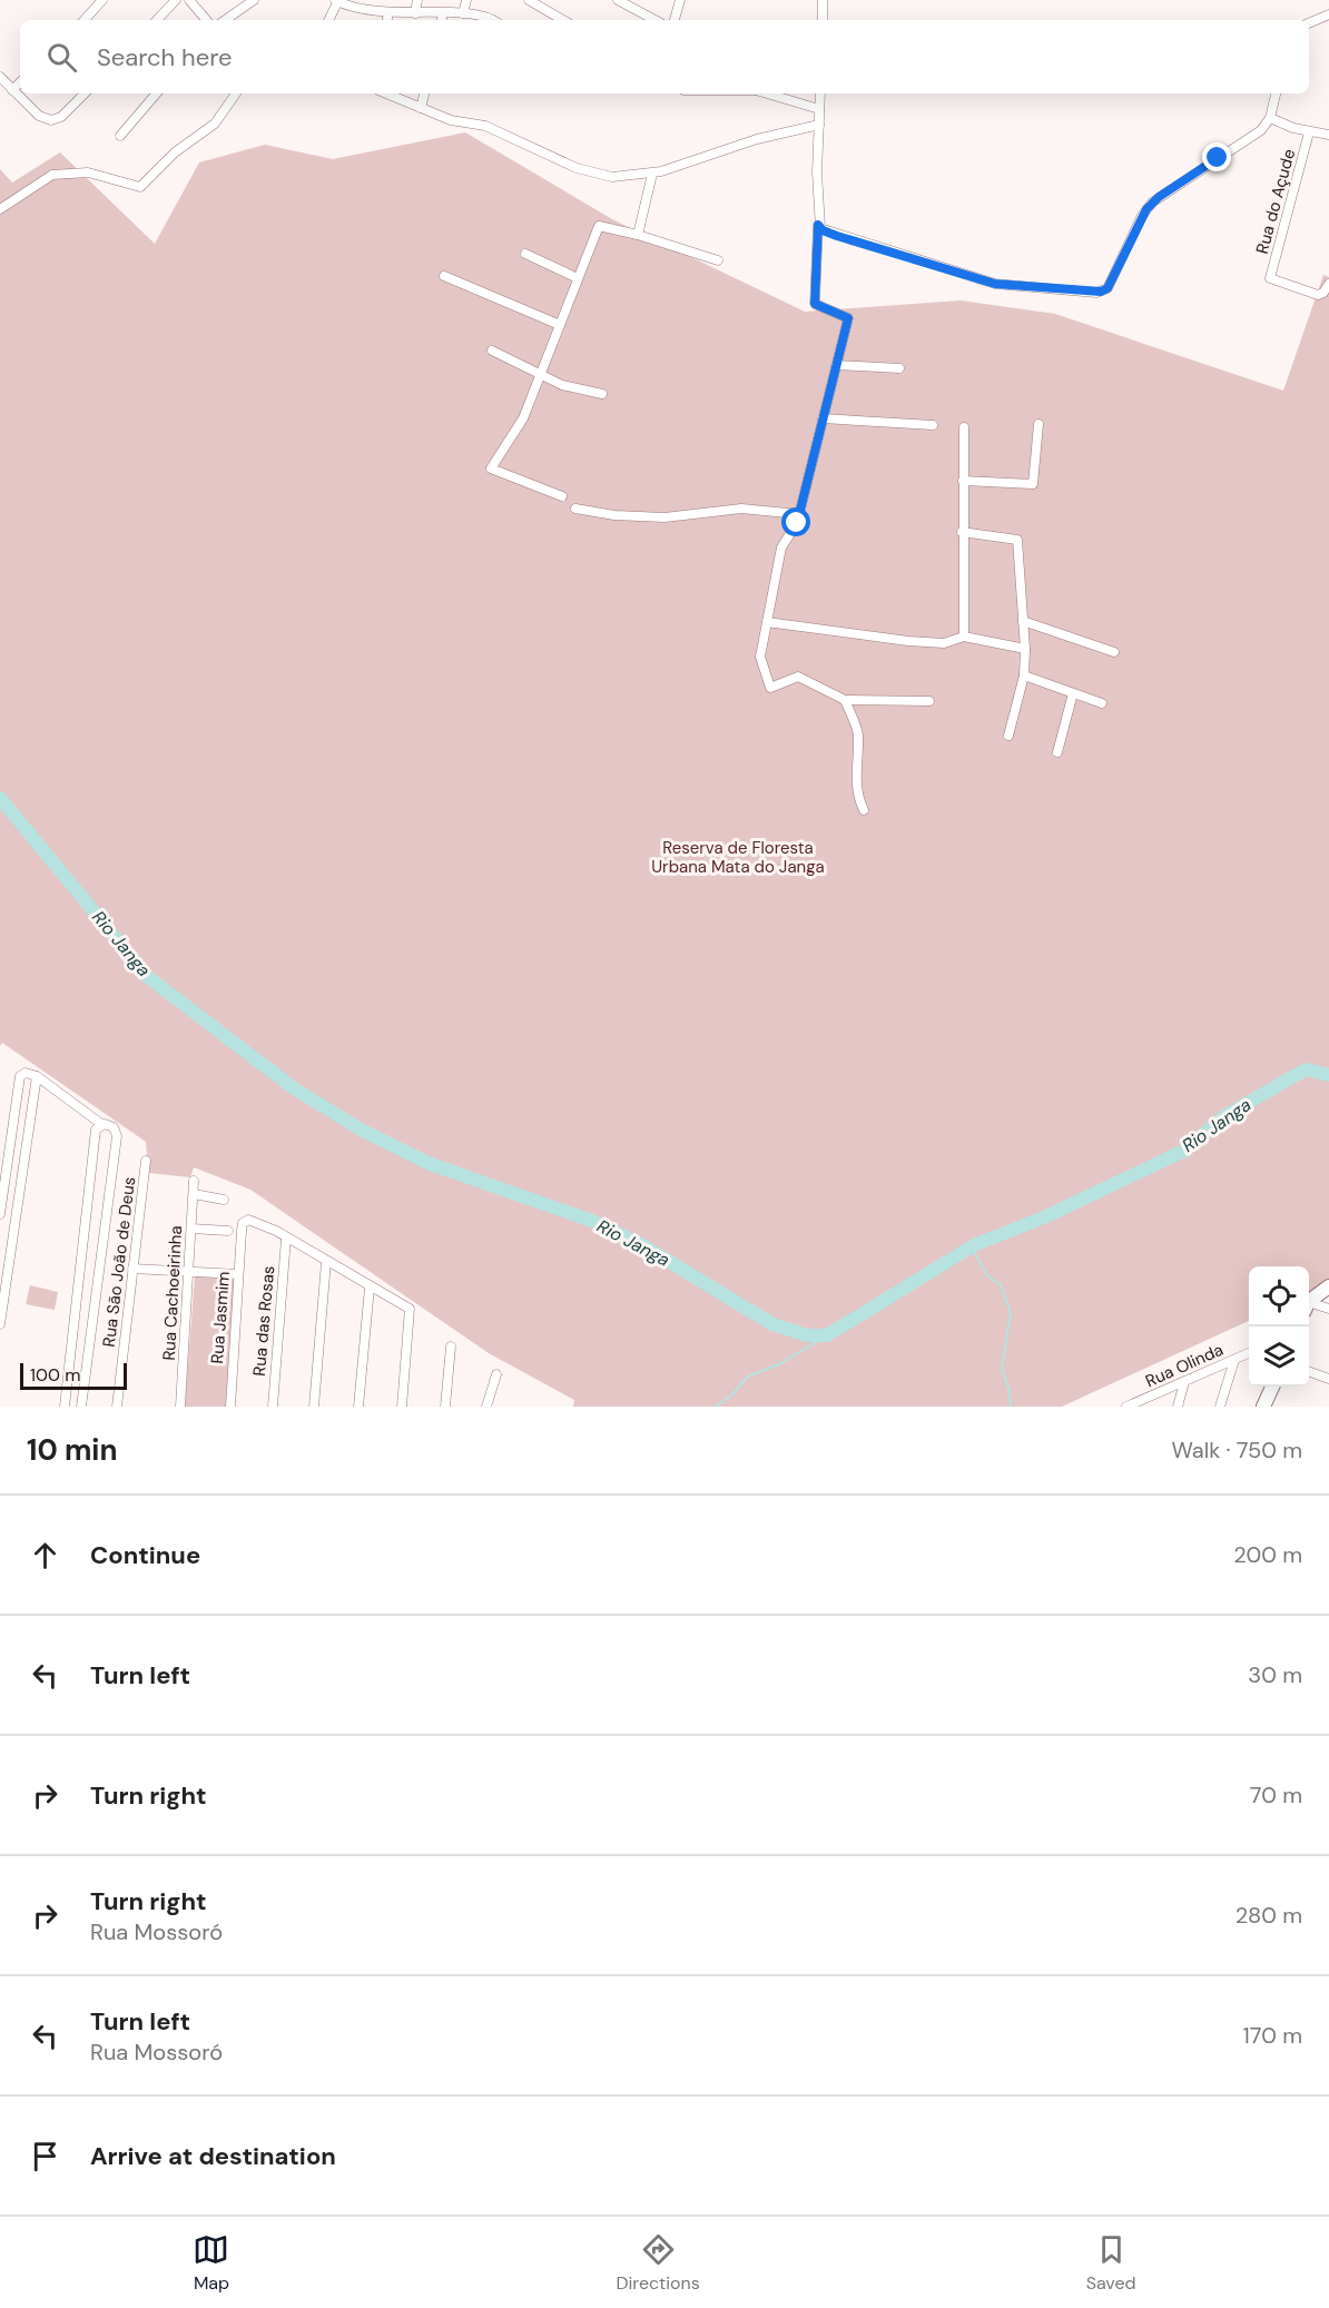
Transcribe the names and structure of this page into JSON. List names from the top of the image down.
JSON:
{
  "streets": {
    "street": [
      "Rua do Açude",
      "Rua São João de Deus",
      "Rua Cachoeirinha",
      "Rua Jasmim",
      "Rua das Rosas",
      "Rua Olinda"
    ]
  },
  "crossings": [
    ["Rua Jasmim", "Rua das Rosas"]
  ],
  "water": ["Rio Janga"],
  "parks": ["Reserva de Floresta Urbana Mata do Janga"],
  "scale_bar": "100 m",
  "page": {
    "search": "Search here",
    "scale": "100 m",
    "heading": ["10 min", "Walk · 750 m"],
    "list": [
      ["Continue", "200 m"],
      ["Turn left", "30 m"],
      ["Turn right", "70 m"],
      ["Turn right", "Rua Mossoró", "280 m"],
      ["Turn left", "Rua Mossoró", "170 m"],
      "Arrive at destination"
    ],
    "nav": ["Map", "Directions", "Saved"]
  }
}
